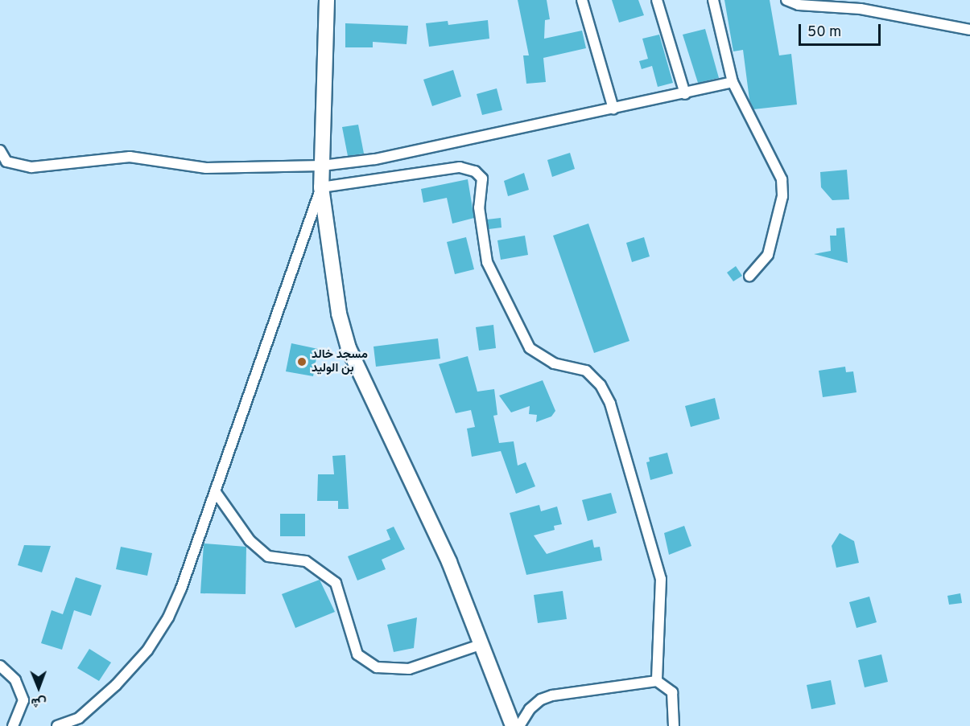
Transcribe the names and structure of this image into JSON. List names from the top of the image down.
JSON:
{
  "places": ["مسجد خالد بن الوليد"],
  "scale_bar": "50 m",
  "north": "bottom"
}
